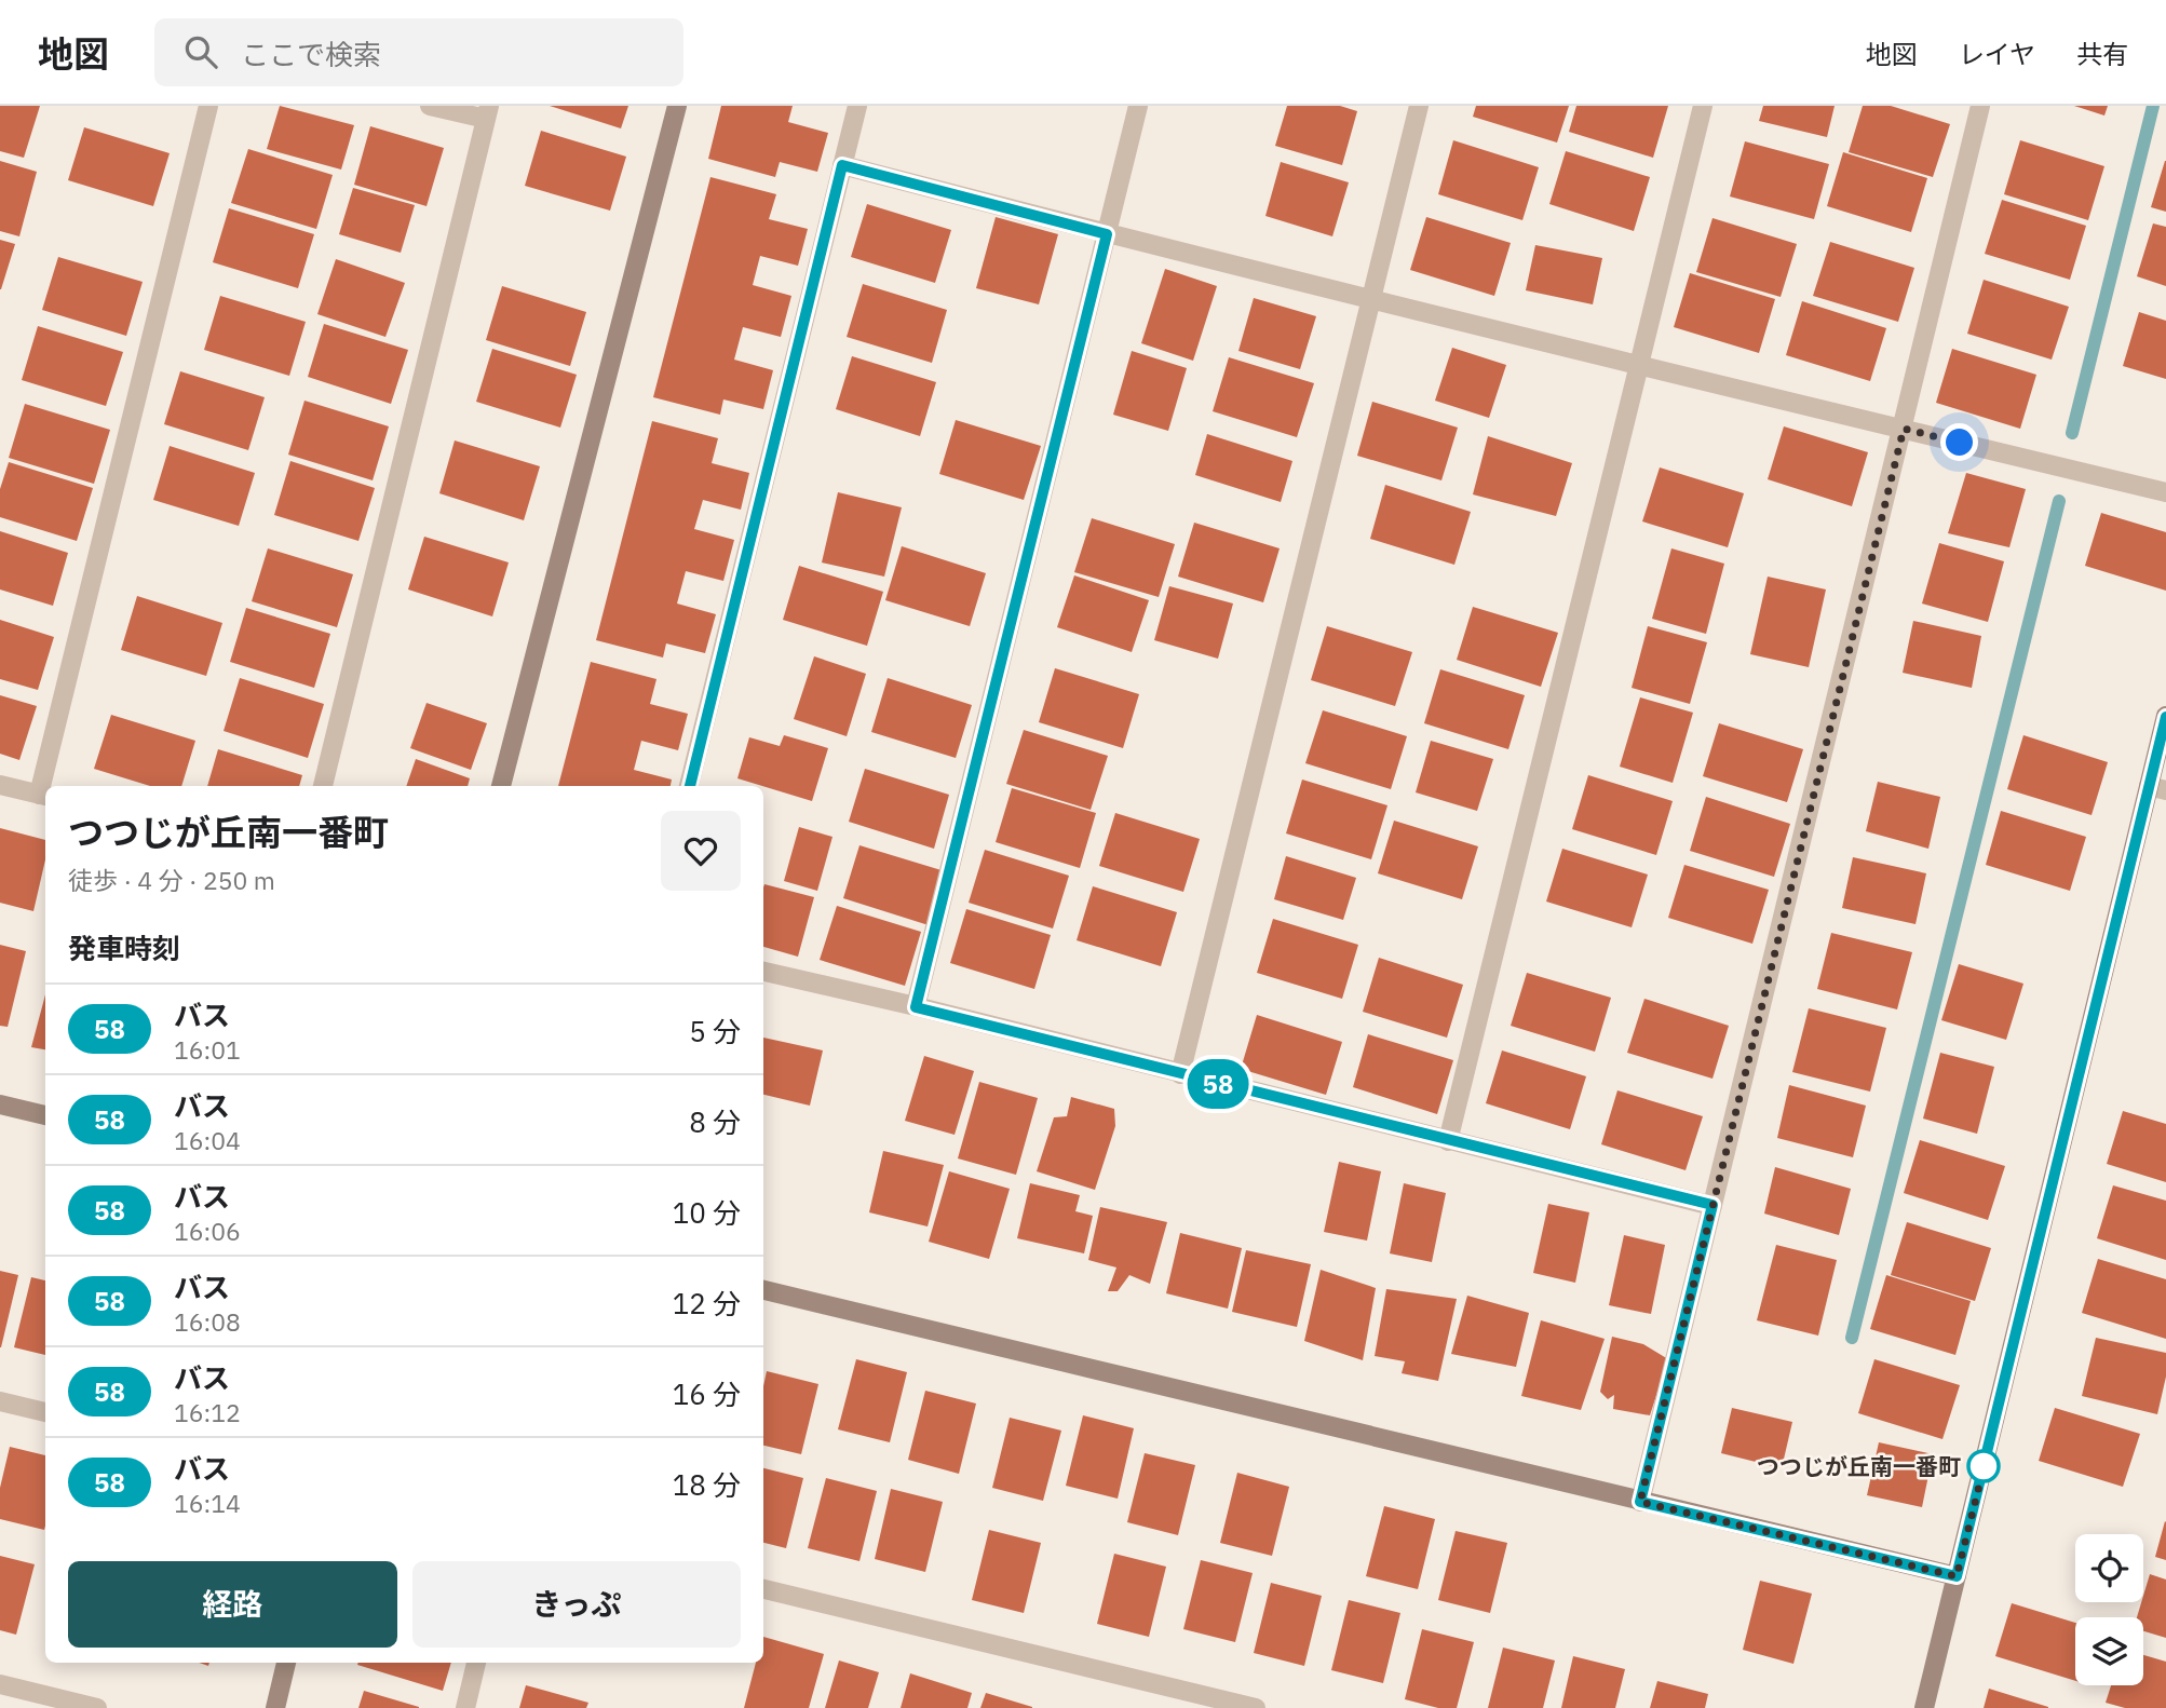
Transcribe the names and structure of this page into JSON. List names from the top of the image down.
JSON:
{
  "places": ["つつじが丘南一番町"],
  "lines": ["bus line 58"],
  "page": {
    "header": "地図",
    "search": "ここで検索",
    "nav": ["地図", "レイヤ", "共有"],
    "on_map": "58",
    "heading": [
      ["つつじが丘南一番町", "徒歩 · 4 分 · 250 m"],
      "発車時刻"
    ],
    "list": [
      {
        "mark": "58",
        "name": "バス",
        "note": "16:01",
        "value": "5 分"
      },
      {
        "mark": "58",
        "name": "バス",
        "note": "16:04",
        "value": "8 分"
      },
      {
        "mark": "58",
        "name": "バス",
        "note": "16:06",
        "value": "10 分"
      },
      {
        "mark": "58",
        "name": "バス",
        "note": "16:08",
        "value": "12 分"
      },
      {
        "mark": "58",
        "name": "バス",
        "note": "16:12",
        "value": "16 分"
      },
      {
        "mark": "58",
        "name": "バス",
        "note": "16:14",
        "value": "18 分"
      }
    ],
    "buttons": ["経路", "きっぷ"]
  }
}
